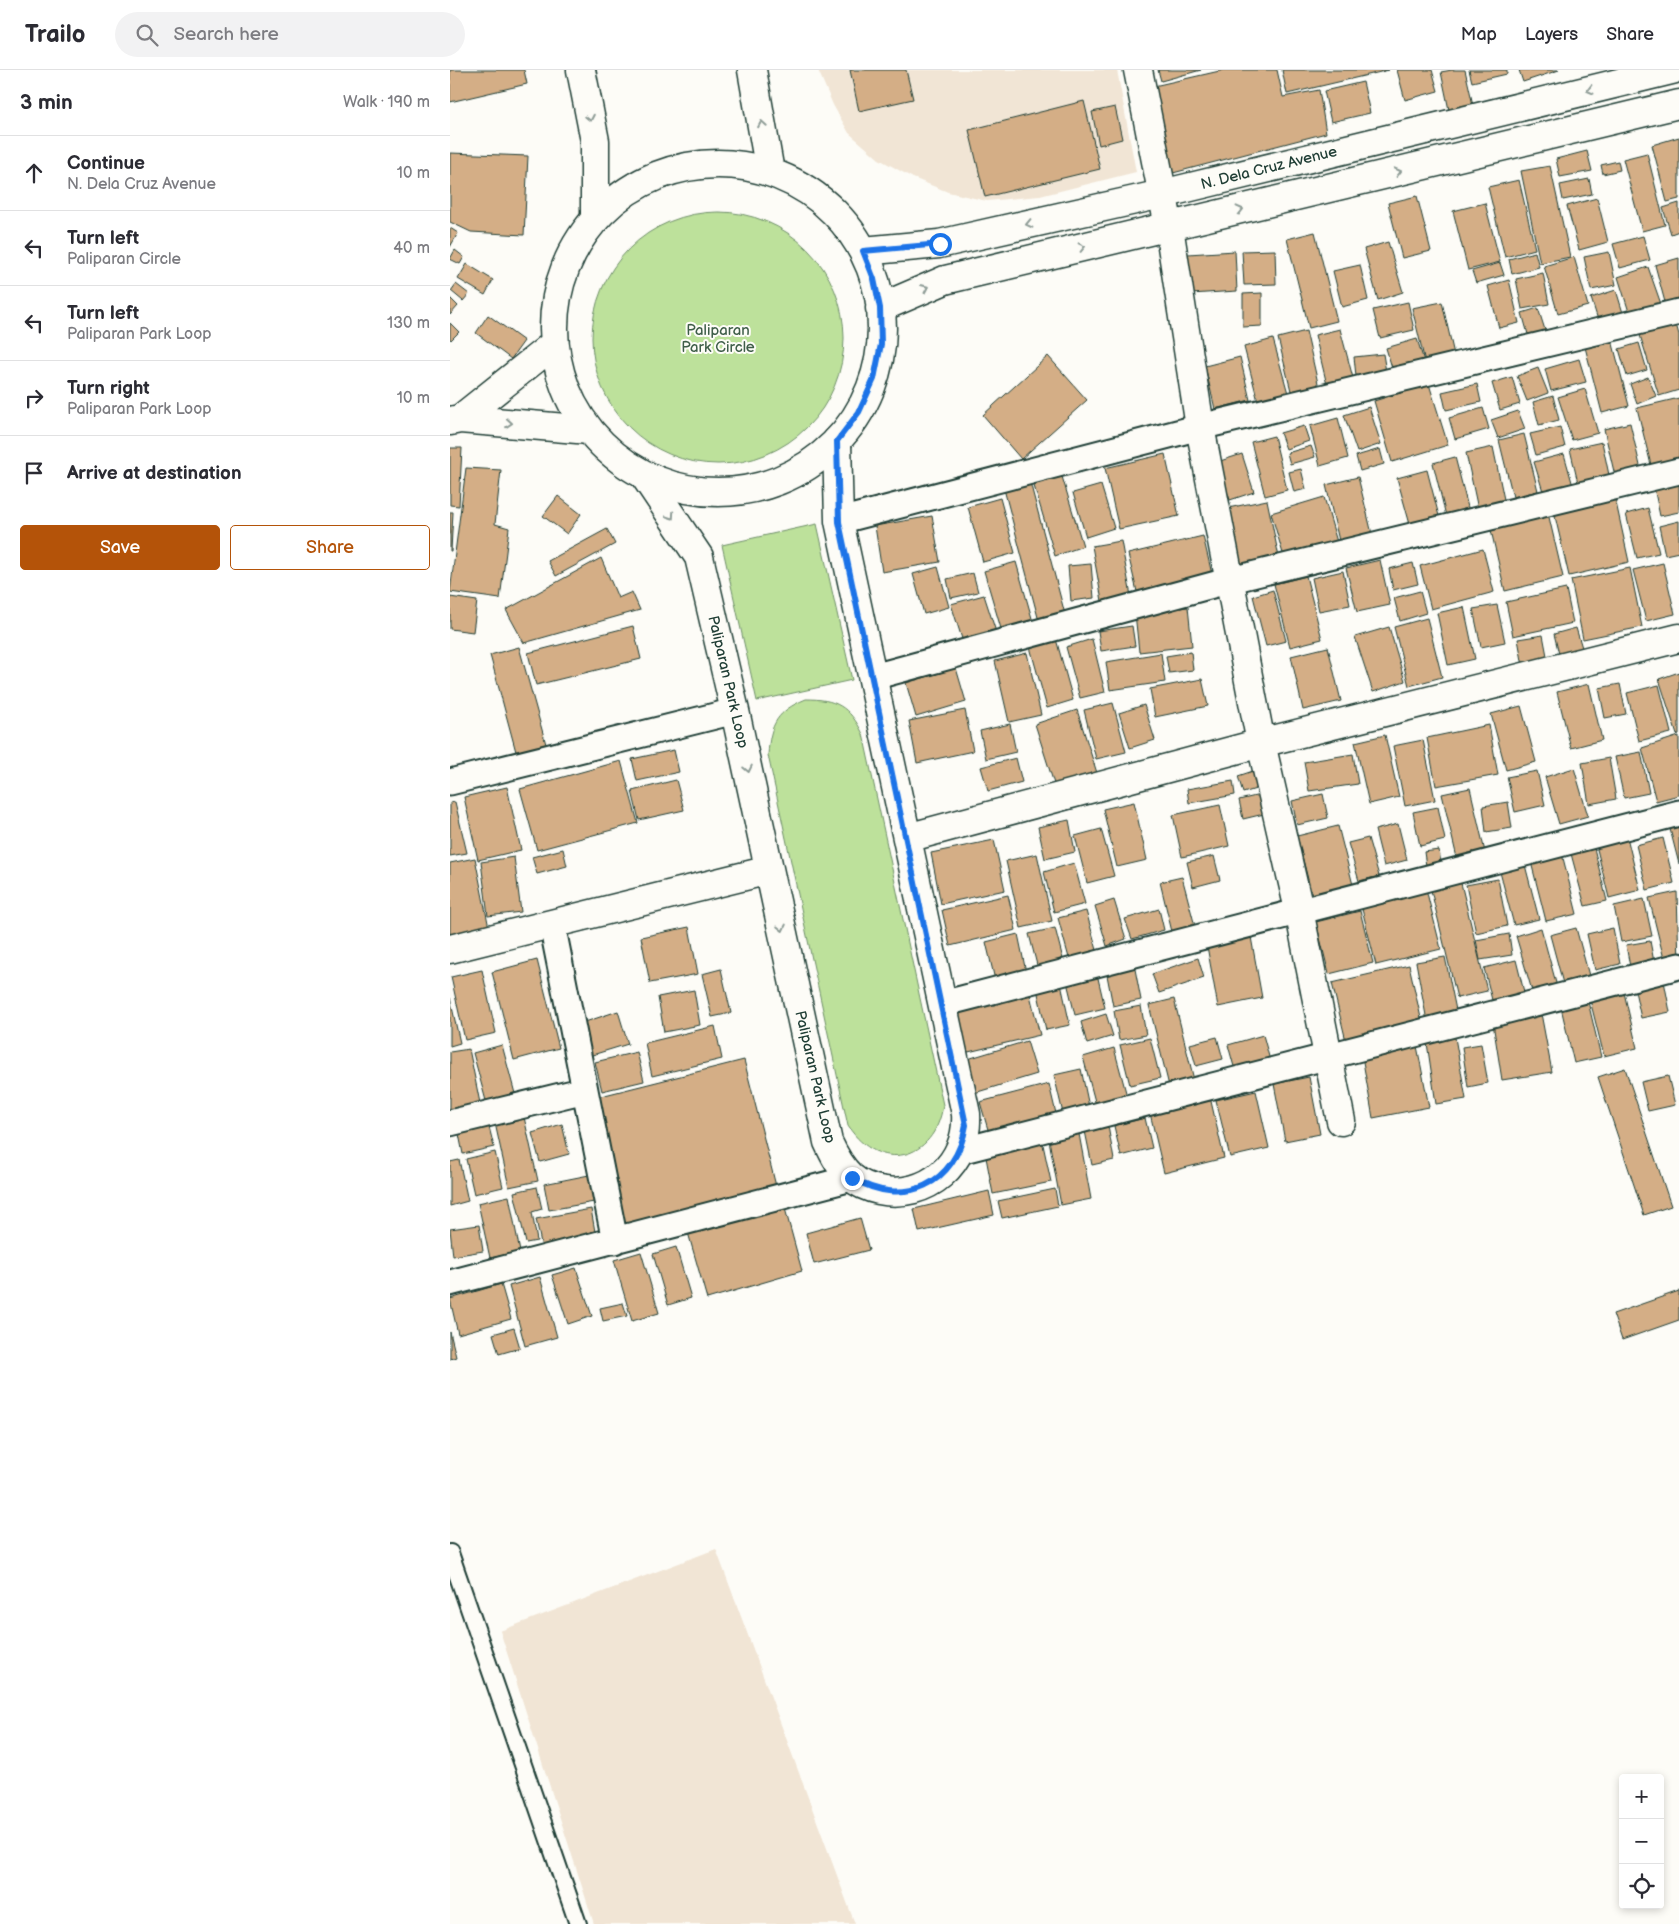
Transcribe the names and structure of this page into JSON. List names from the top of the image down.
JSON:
{
  "streets": {
    "street": ["N. Dela Cruz Avenue", "Paliparan Park Loop"]
  },
  "parks": ["Paliparan Park Circle"],
  "page": {
    "header": "Trailo",
    "search": "Search here",
    "nav": ["Map", "Layers", "Share"],
    "heading": ["3 min", "Walk · 190 m"],
    "list": [
      ["Continue", "N. Dela Cruz Avenue", "10 m"],
      ["Turn left", "Paliparan Circle", "40 m"],
      ["Turn left", "Paliparan Park Loop", "130 m"],
      ["Turn right", "Paliparan Park Loop", "10 m"],
      "Arrive at destination"
    ],
    "buttons": ["Save", "Share"],
    "map_buttons": ["+", "−"]
  }
}
